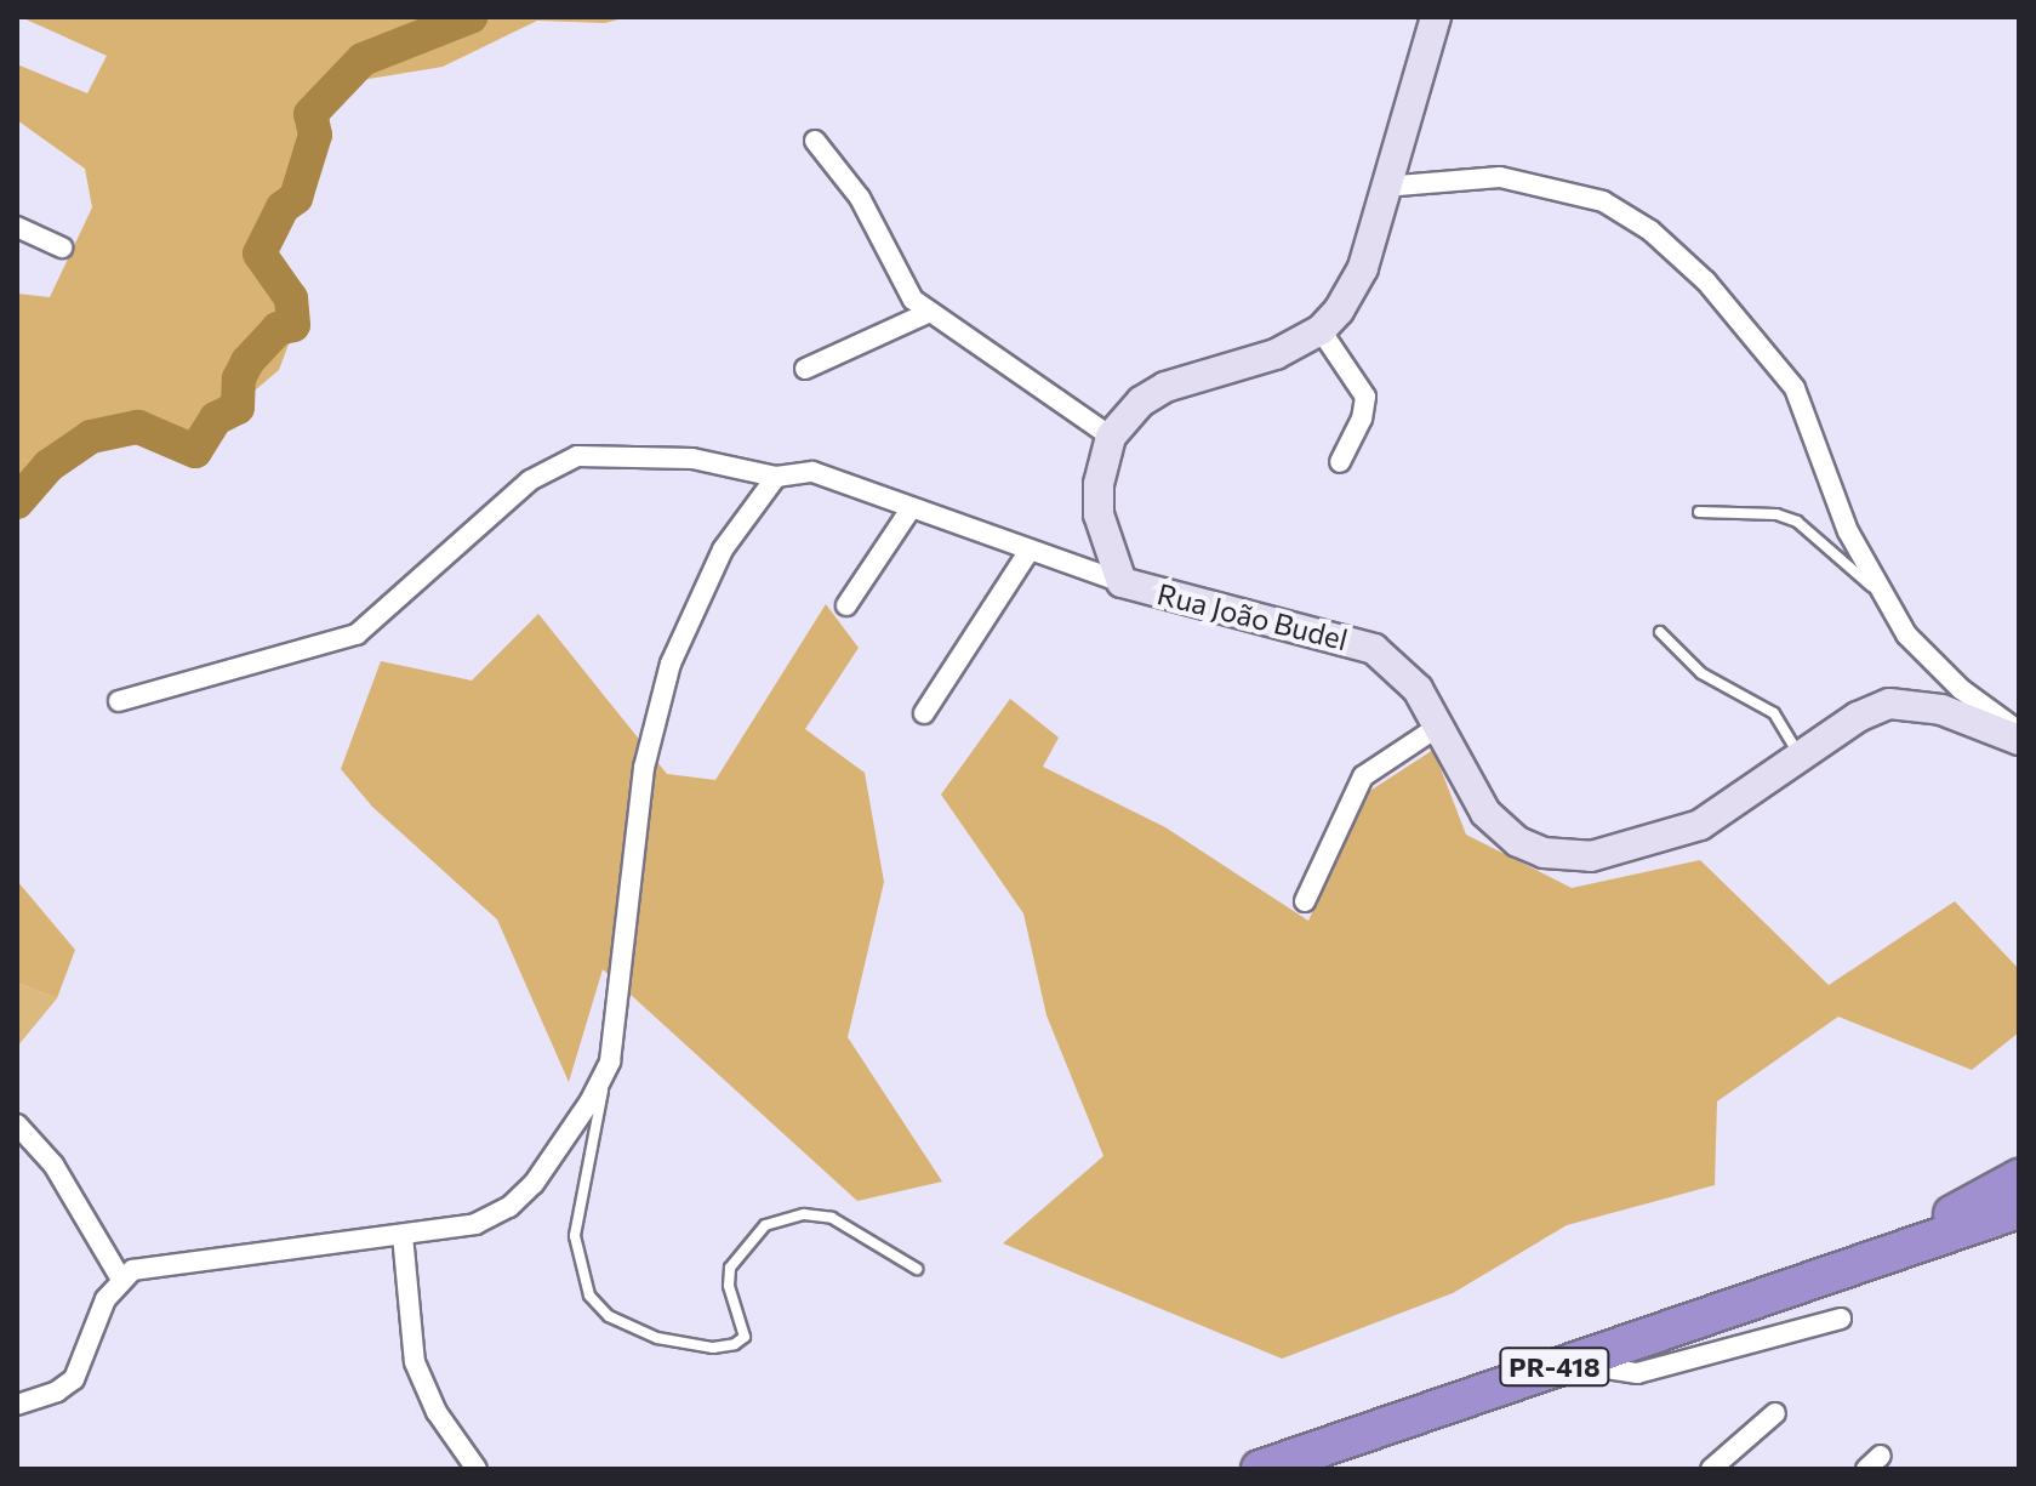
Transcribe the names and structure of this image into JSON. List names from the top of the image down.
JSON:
{
  "streets": {
    "highway": ["PR-418"],
    "street": ["Rua João Budel"]
  }
}
